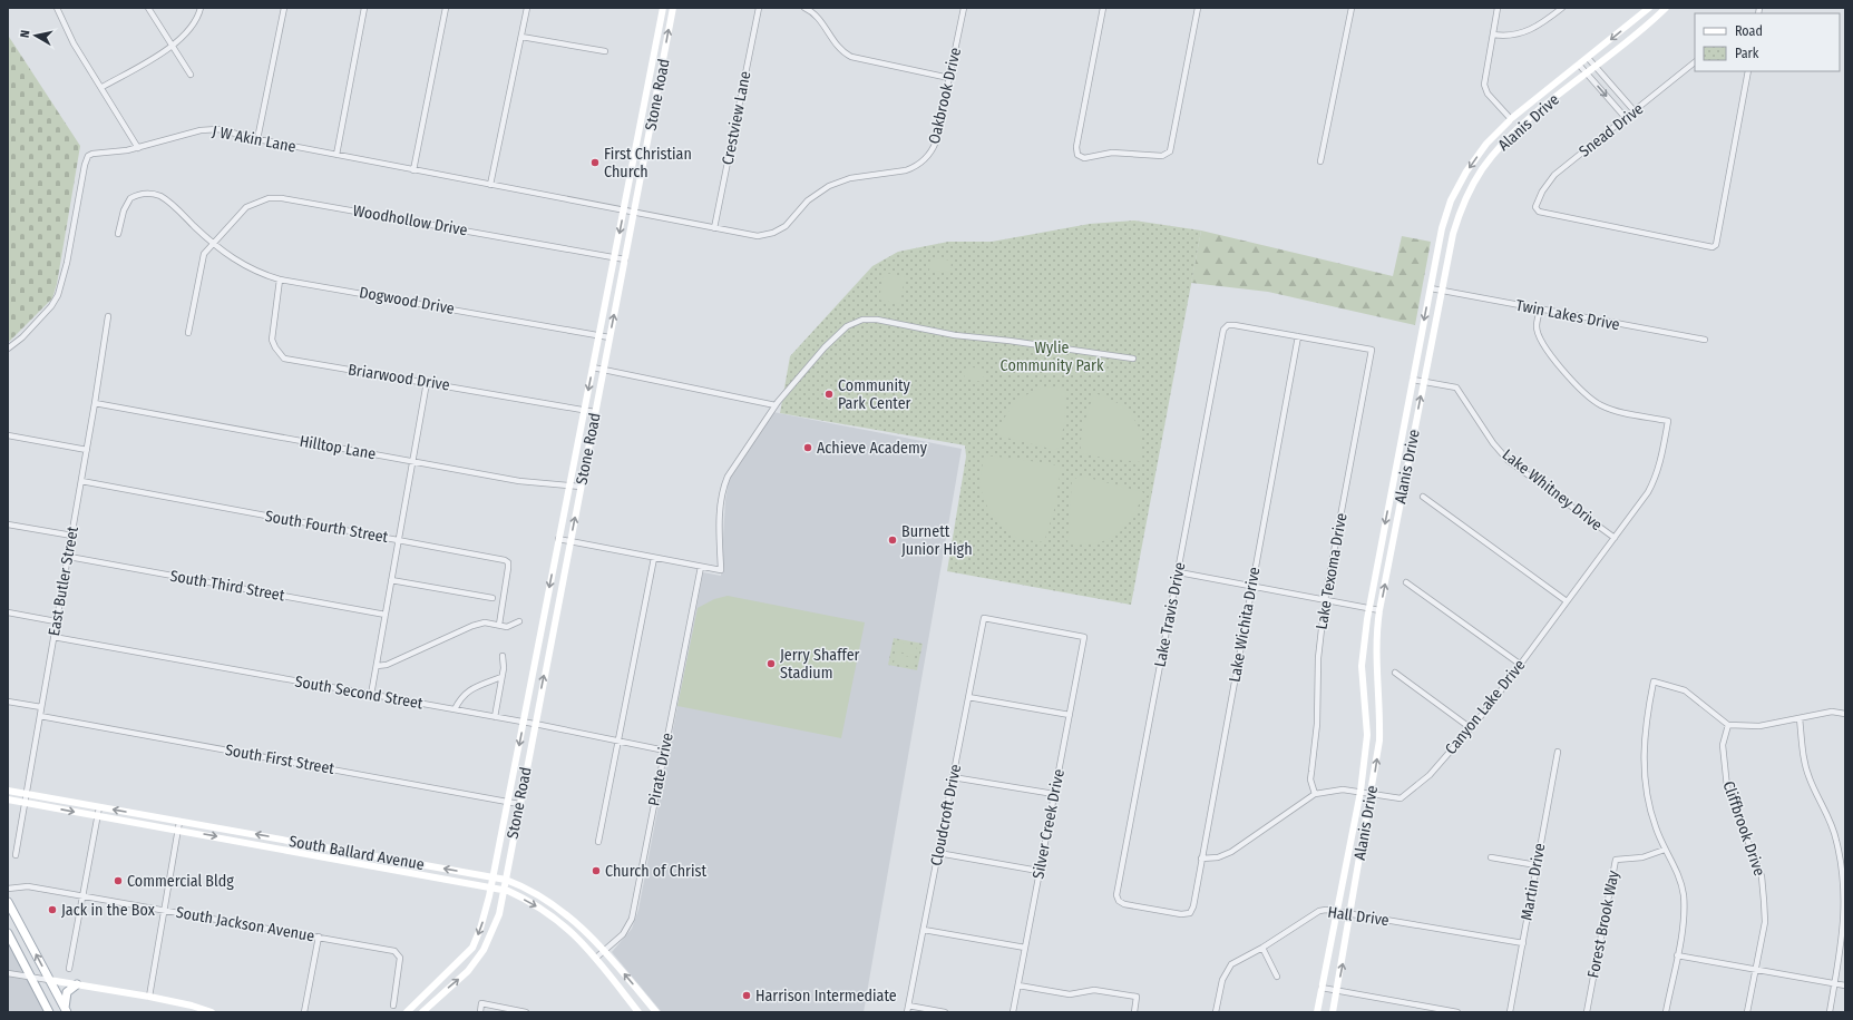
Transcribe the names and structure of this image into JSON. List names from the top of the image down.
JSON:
{
  "streets": {
    "main road": ["Stone Road", "Alanis Drive", "South Ballard Avenue"],
    "street": [
      "Oakbrook Drive",
      "Crestview Lane",
      "Snead Drive",
      "J W Akin Lane",
      "Woodhollow Drive",
      "Dogwood Drive",
      "Twin Lakes Drive",
      "Briarwood Drive",
      "Hilltop Lane",
      "Lake Whitney Drive",
      "South Fourth Street",
      "Lake Texoma Drive",
      "East Butler Street",
      "South Third Street",
      "Lake Travis Drive",
      "Lake Wichita Drive",
      "South Second Street",
      "Canyon Lake Drive",
      "South First Street",
      "Pirate Drive",
      "Cloudcroft Drive",
      "Silver Creek Drive",
      "Cliffbrook Drive",
      "Martin Drive",
      "Hall Drive",
      "South Jackson Avenue",
      "Forest Brook Way"
    ]
  },
  "crossings": [
    ["Stone Road", "Oakbrook Drive"],
    ["Stone Road", "J W Akin Lane"],
    ["Stone Road", "Woodhollow Drive"],
    ["Stone Road", "Dogwood Drive"],
    ["Stone Road", "Briarwood Drive"],
    ["Stone Road", "Hilltop Lane"],
    ["Stone Road", "South Second Street"],
    ["Stone Road", "South First Street"],
    ["Stone Road", "South Ballard Avenue"],
    ["Oakbrook Drive", "Crestview Lane"],
    ["Oakbrook Drive", "J W Akin Lane"],
    ["Alanis Drive", "Twin Lakes Drive"],
    ["Alanis Drive", "Lake Whitney Drive"],
    ["Alanis Drive", "Canyon Lake Drive"],
    ["Alanis Drive", "Hall Drive"],
    ["Woodhollow Drive", "Dogwood Drive"],
    ["Dogwood Drive", "Briarwood Drive"],
    ["Twin Lakes Drive", "Canyon Lake Drive"],
    ["Hilltop Lane", "East Butler Street"],
    ["Lake Whitney Drive", "Canyon Lake Drive"],
    ["South Fourth Street", "East Butler Street"],
    ["Lake Texoma Drive", "Lake Travis Drive"],
    ["Lake Texoma Drive", "Lake Wichita Drive"],
    ["Lake Texoma Drive", "Canyon Lake Drive"],
    ["East Butler Street", "South Third Street"],
    ["East Butler Street", "South Second Street"],
    ["East Butler Street", "South First Street"],
    ["East Butler Street", "South Ballard Avenue"],
    ["Lake Travis Drive", "Lake Wichita Drive"],
    ["Lake Wichita Drive", "Canyon Lake Drive"],
    ["South Second Street", "Pirate Drive"],
    ["Pirate Drive", "South Ballard Avenue"],
    ["Cloudcroft Drive", "Silver Creek Drive"],
    ["Martin Drive", "Hall Drive"]
  ],
  "parks": ["Wylie Community Park"],
  "places": [
    "First Christian Church",
    "Community Park Center",
    "Achieve Academy",
    "Burnett Junior High",
    "Jerry Shaffer Stadium",
    "Church of Christ",
    "Commercial Bldg",
    "Jack in the Box",
    "Harrison Intermediate"
  ],
  "legend": ["Road", "Park"],
  "north": "left"
}
